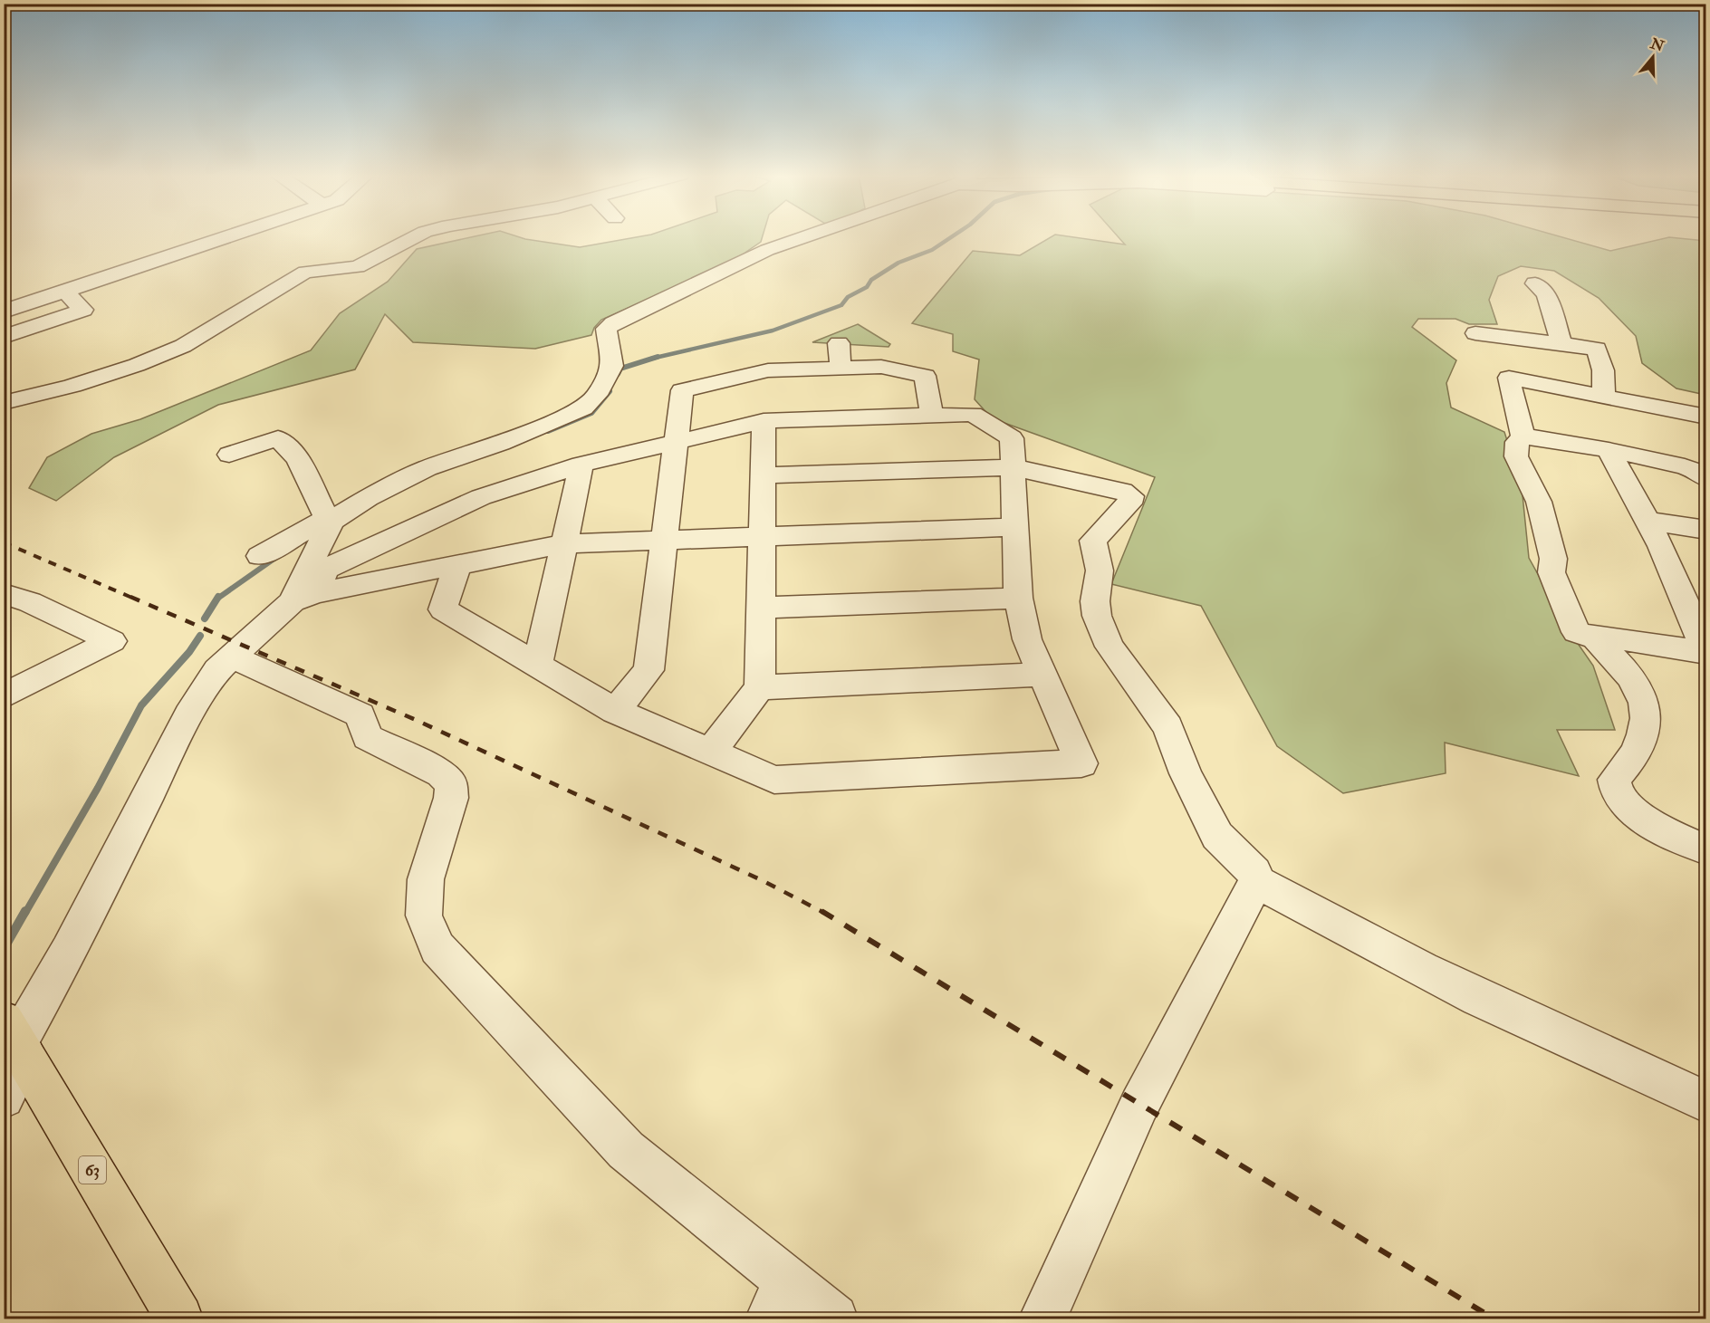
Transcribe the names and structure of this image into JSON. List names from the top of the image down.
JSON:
{
  "streets": {
    "main road": ["63"]
  },
  "north": "top"
}
